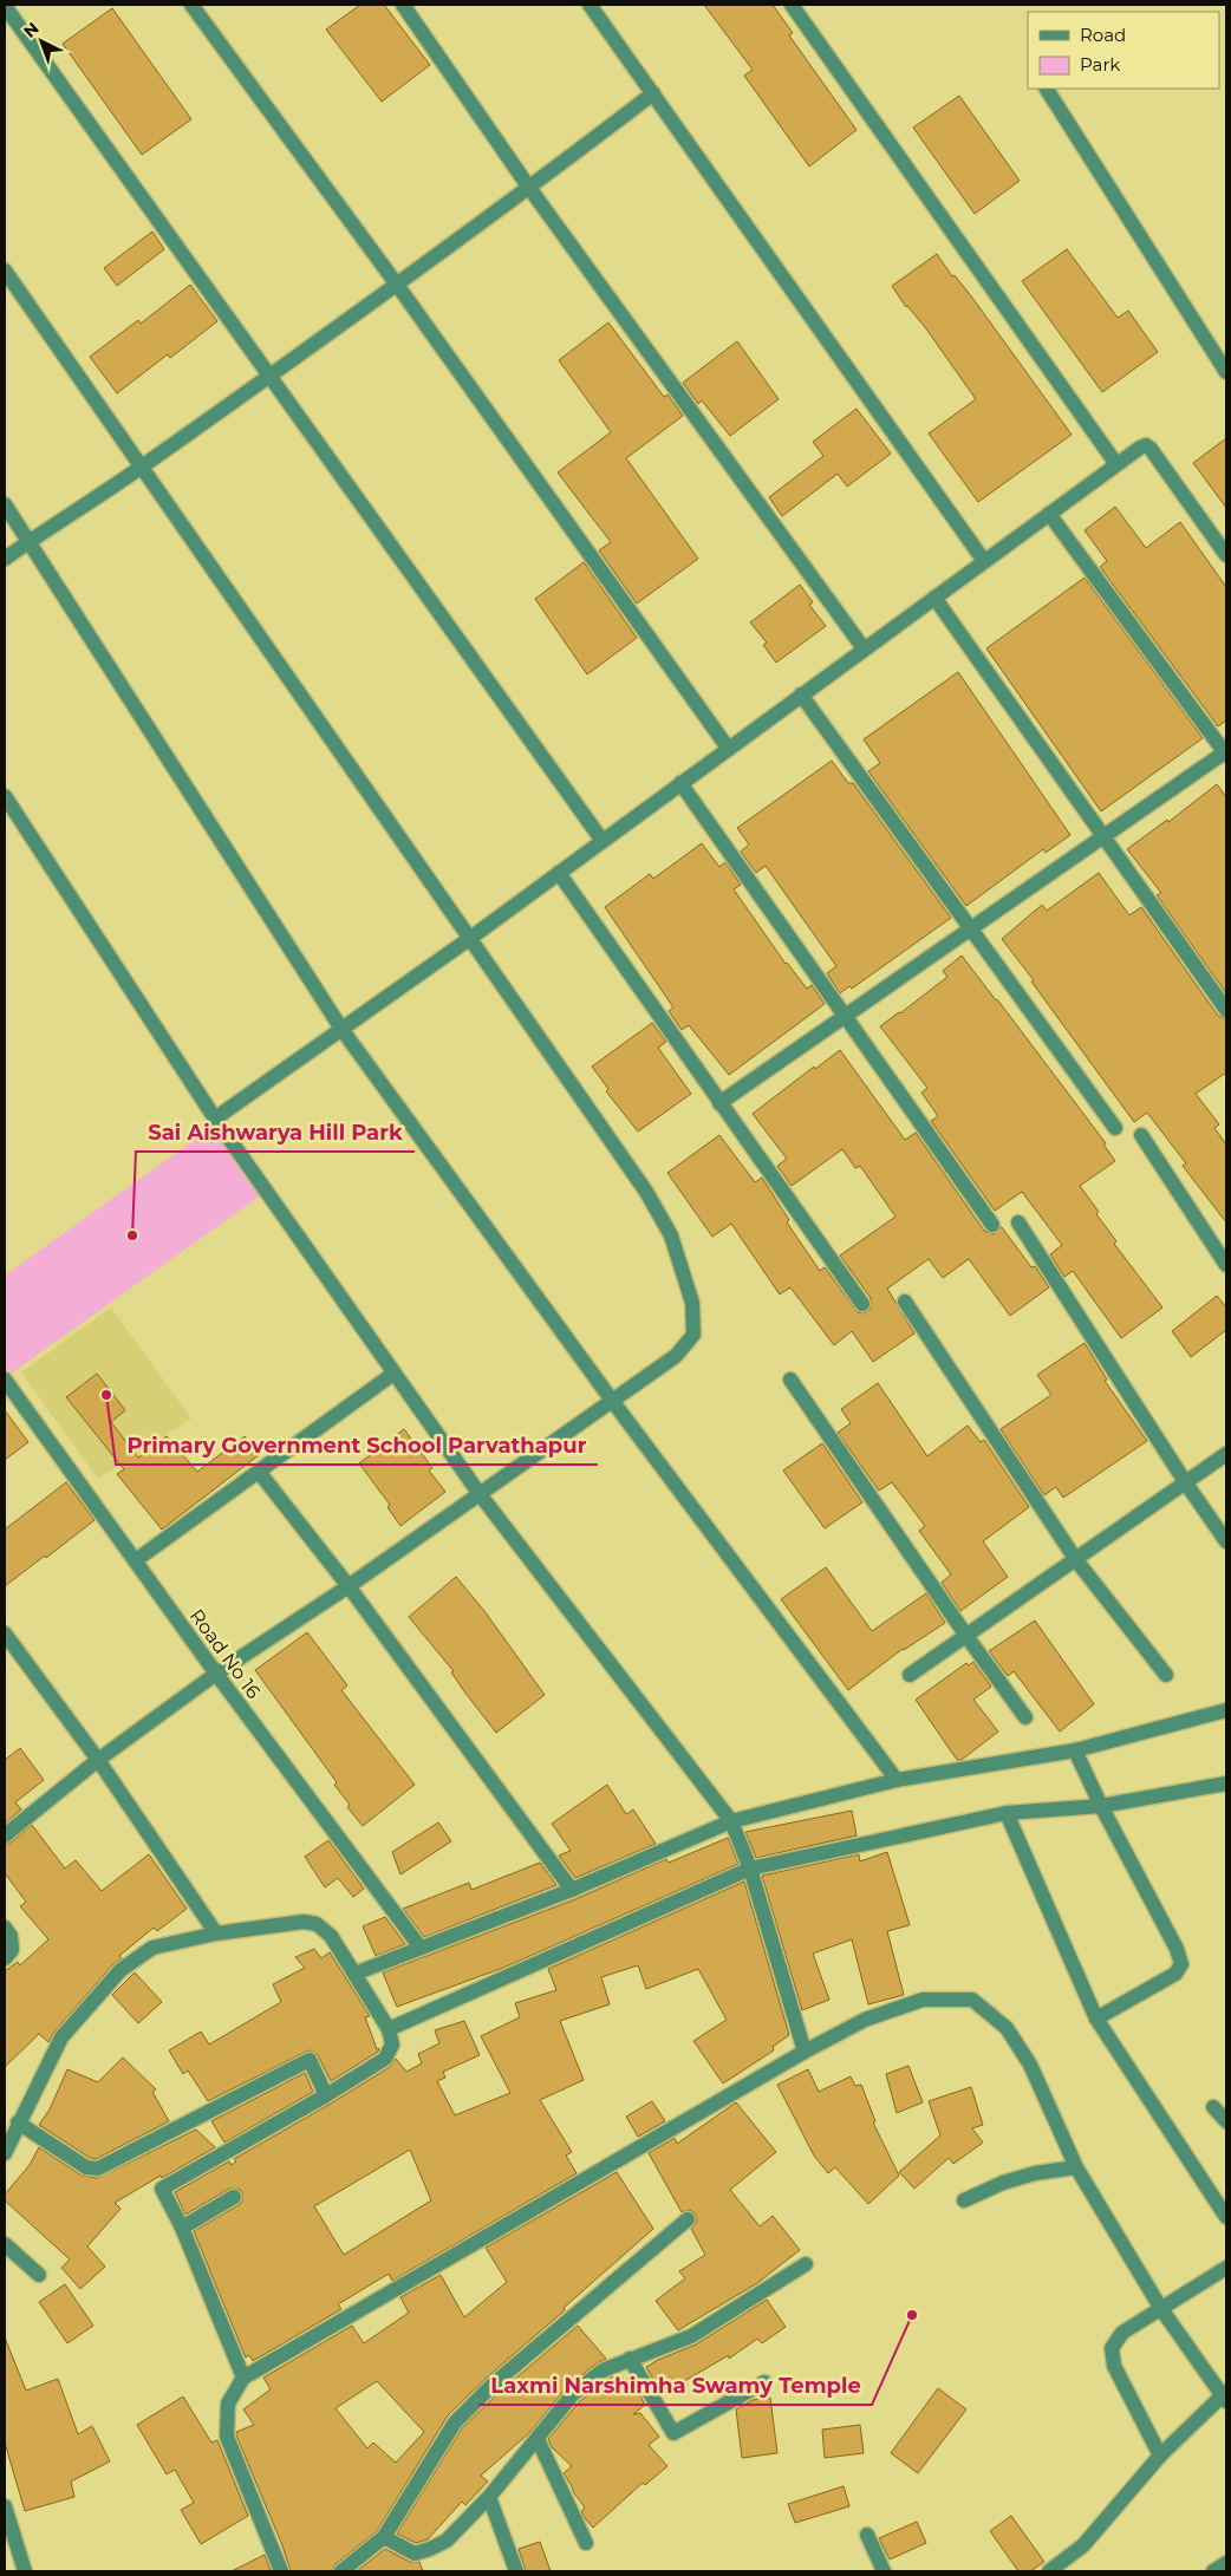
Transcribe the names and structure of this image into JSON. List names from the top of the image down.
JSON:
{
  "streets": {
    "street": ["Road No 16"]
  },
  "places": ["Sai Aishwarya Hill Park", "Primary Government School Parvathapur", "Laxmi Narshimha Swamy Temple"],
  "legend": ["Road", "Park"],
  "north": "top left"
}
